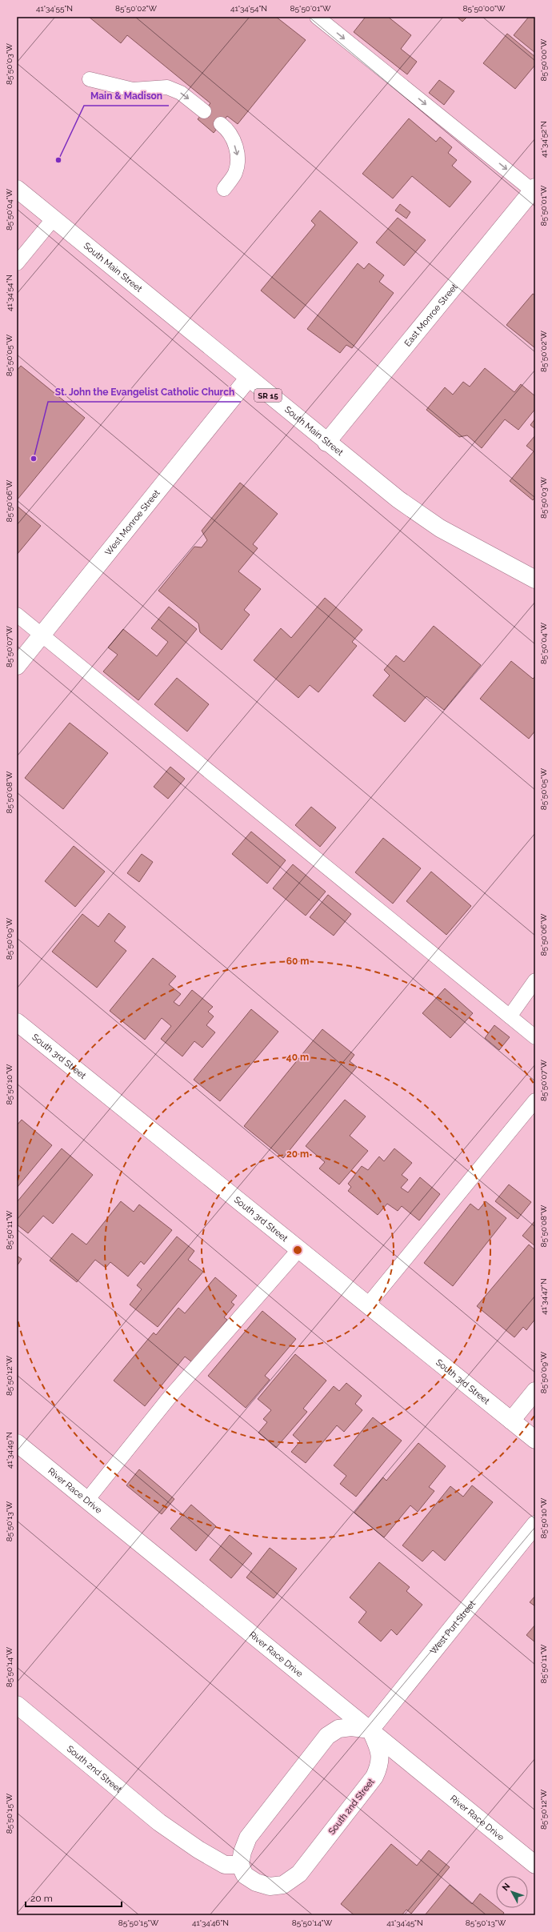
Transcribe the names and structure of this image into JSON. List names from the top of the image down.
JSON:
{
  "streets": {
    "street": [
      "South Main Street",
      "East Monroe Street",
      "SR 15",
      "West Monroe Street",
      "South 3rd Street",
      "River Race Drive",
      "West Purl Street",
      "South 2nd Street"
    ]
  },
  "crossings": [
    ["South Main Street", "East Monroe Street"],
    ["South Main Street", "West Monroe Street"],
    ["River Race Drive", "West Purl Street"],
    ["River Race Drive", "South 2nd Street"],
    ["West Purl Street", "South 2nd Street"]
  ],
  "places": ["Main & Madison", "St. John the Evangelist Catholic Church"],
  "scale_bar": "20 m",
  "north": "top left",
  "coordinates": [
    "41°34'55\"N",
    "85°50'02\"W",
    "41°34'54\"N",
    "85°50'01\"W",
    "85°50'00\"W",
    "85°50'03\"W",
    "41°34'52\"N",
    "85°50'04\"W",
    "85°50'05\"W",
    "85°50'06\"W",
    "85°50'07\"W",
    "85°50'08\"W",
    "85°50'09\"W",
    "85°50'10\"W",
    "85°50'11\"W",
    "41°34'47\"N",
    "85°50'12\"W",
    "41°34'49\"N",
    "85°50'13\"W",
    "85°50'14\"W",
    "85°50'15\"W",
    "41°34'46\"N",
    "41°34'45\"N"
  ],
  "rings": ["60 m", "40 m", "20 m"]
}
